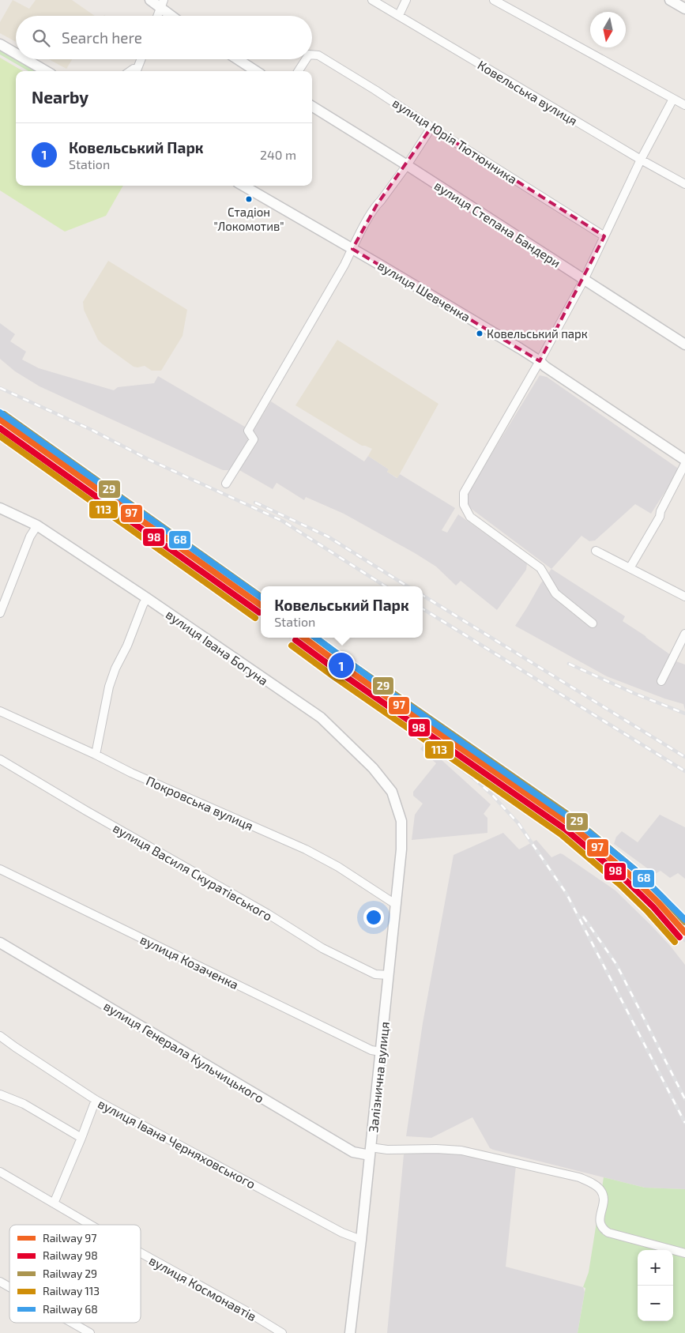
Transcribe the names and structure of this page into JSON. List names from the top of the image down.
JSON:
{
  "streets": {
    "street": [
      "Ковельська вулиця",
      "вулиця Юрія Тютюнника",
      "вулиця Степана Бандери",
      "вулиця Шевченка",
      "вулиця Івана Богуна",
      "Покровська вулиця",
      "вулиця Василя Скуратівського",
      "вулиця Козаченка",
      "вулиця Генерала Кульчицького",
      "Залізнична вулиця",
      "вулиця Івана Черняховського",
      "вулиця Космонавтів"
    ]
  },
  "crossings": [
    ["вулиця Івана Богуна", "Залізнична вулиця"],
    ["Покровська вулиця", "Залізнична вулиця"],
    ["вулиця Василя Скуратівського", "Залізнична вулиця"],
    ["вулиця Козаченка", "Залізнична вулиця"],
    ["вулиця Генерала Кульчицького", "Залізнична вулиця"],
    ["Залізнична вулиця", "вулиця Івана Черняховського"]
  ],
  "places": ["Стадіон \"Локомотив\"", "Ковельський парк"],
  "lines": [
    "rail line 68",
    "rail line 29",
    "rail line 97",
    "rail line 98",
    "rail line 113"
  ],
  "legend": [
    "Railway 97",
    "Railway 98",
    "Railway 29",
    "Railway 113",
    "Railway 68"
  ],
  "north": "bottom",
  "page": {
    "search": "Search here",
    "heading": "Nearby",
    "list": [
      {
        "mark": "1",
        "name": "Ковельський Парк",
        "note": "Station",
        "value": "240 m"
      }
    ],
    "popup": ["Ковельський Парк", "Station"],
    "pins": "1",
    "map_buttons": ["+", "−"]
  }
}
